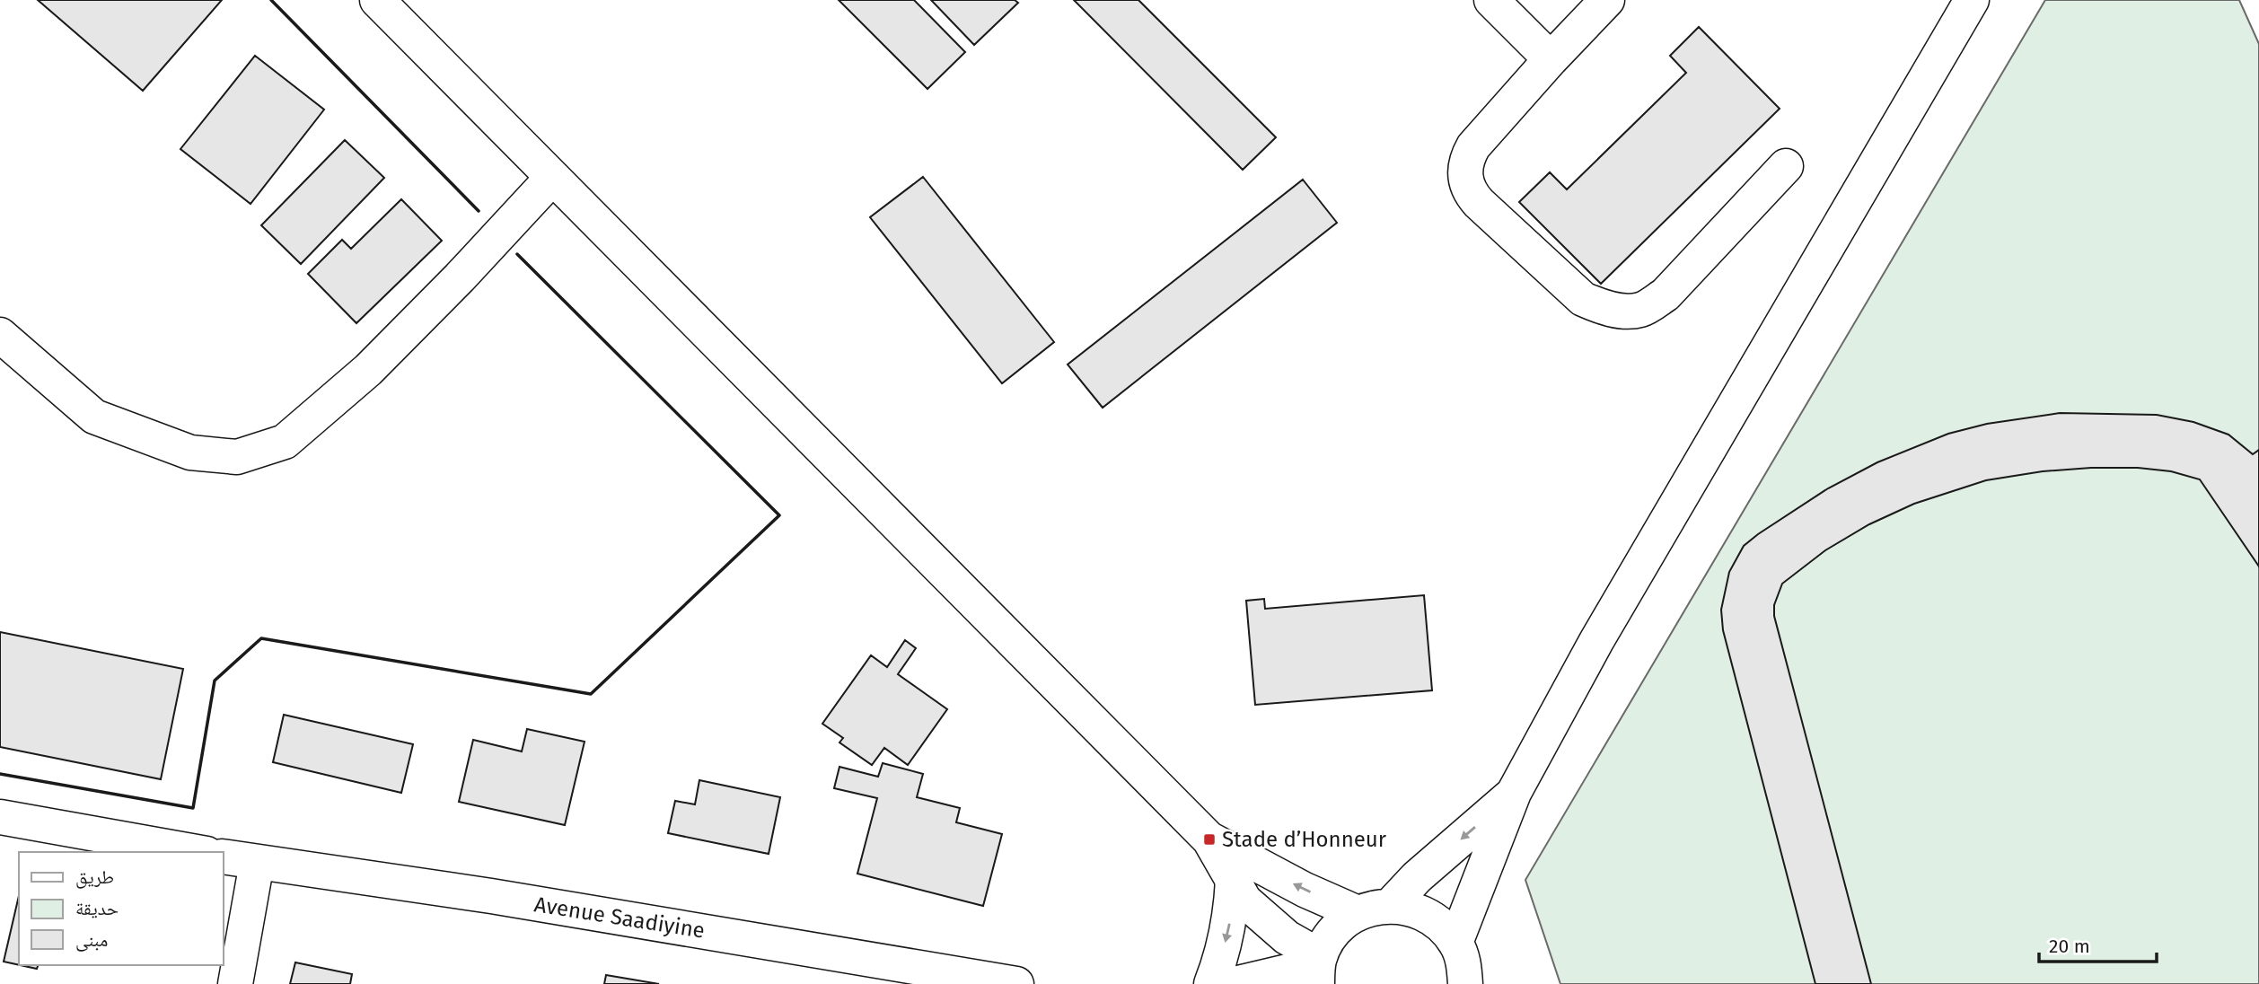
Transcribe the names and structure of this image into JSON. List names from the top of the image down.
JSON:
{
  "streets": {
    "main road": ["Avenue Saadiyine"]
  },
  "places": {
    "transit": ["Stade d’Honneur"]
  },
  "legend": ["طريق", "حديقة", "مبنى"],
  "scale_bar": "20 m"
}
